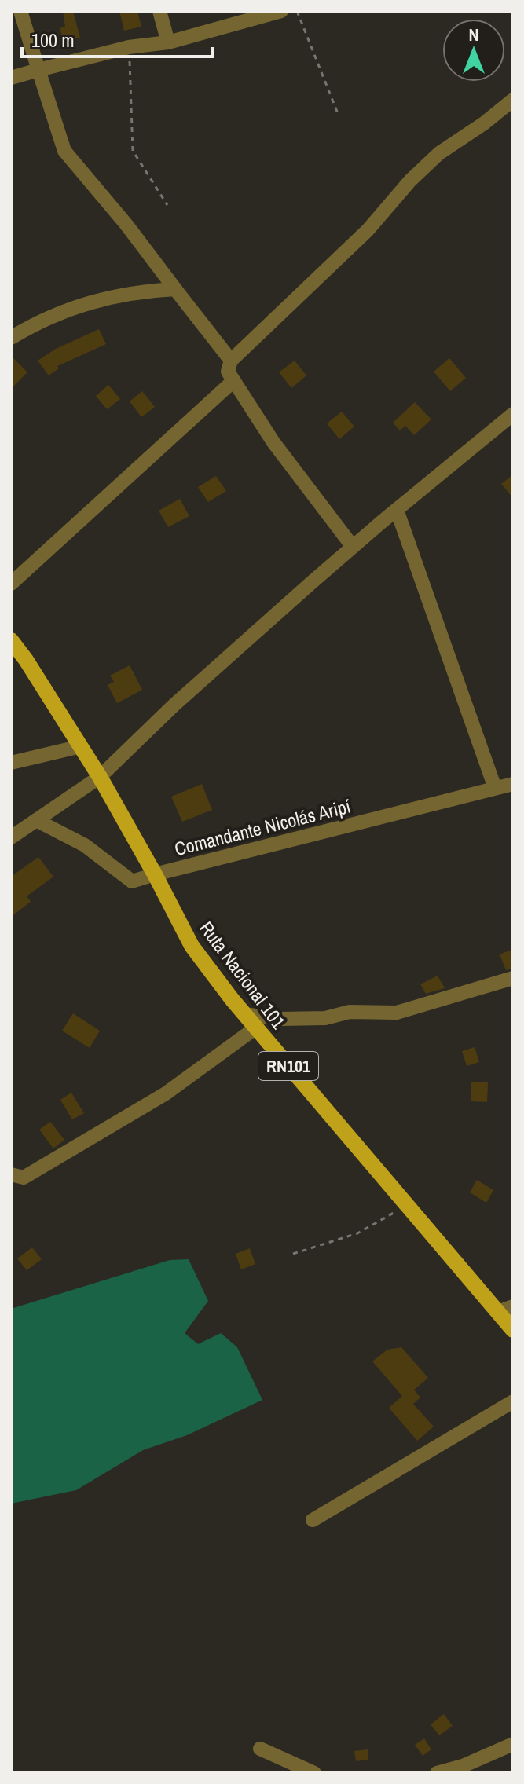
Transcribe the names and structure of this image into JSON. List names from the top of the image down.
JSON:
{
  "streets": {
    "main road": ["Ruta Nacional 101", "RN101"],
    "street": ["Comandante Nicolás Aripí"]
  },
  "crossings": [
    ["Comandante Nicolás Aripí", "Ruta Nacional 101"]
  ],
  "scale_bar": "100 m",
  "north": "top"
}
